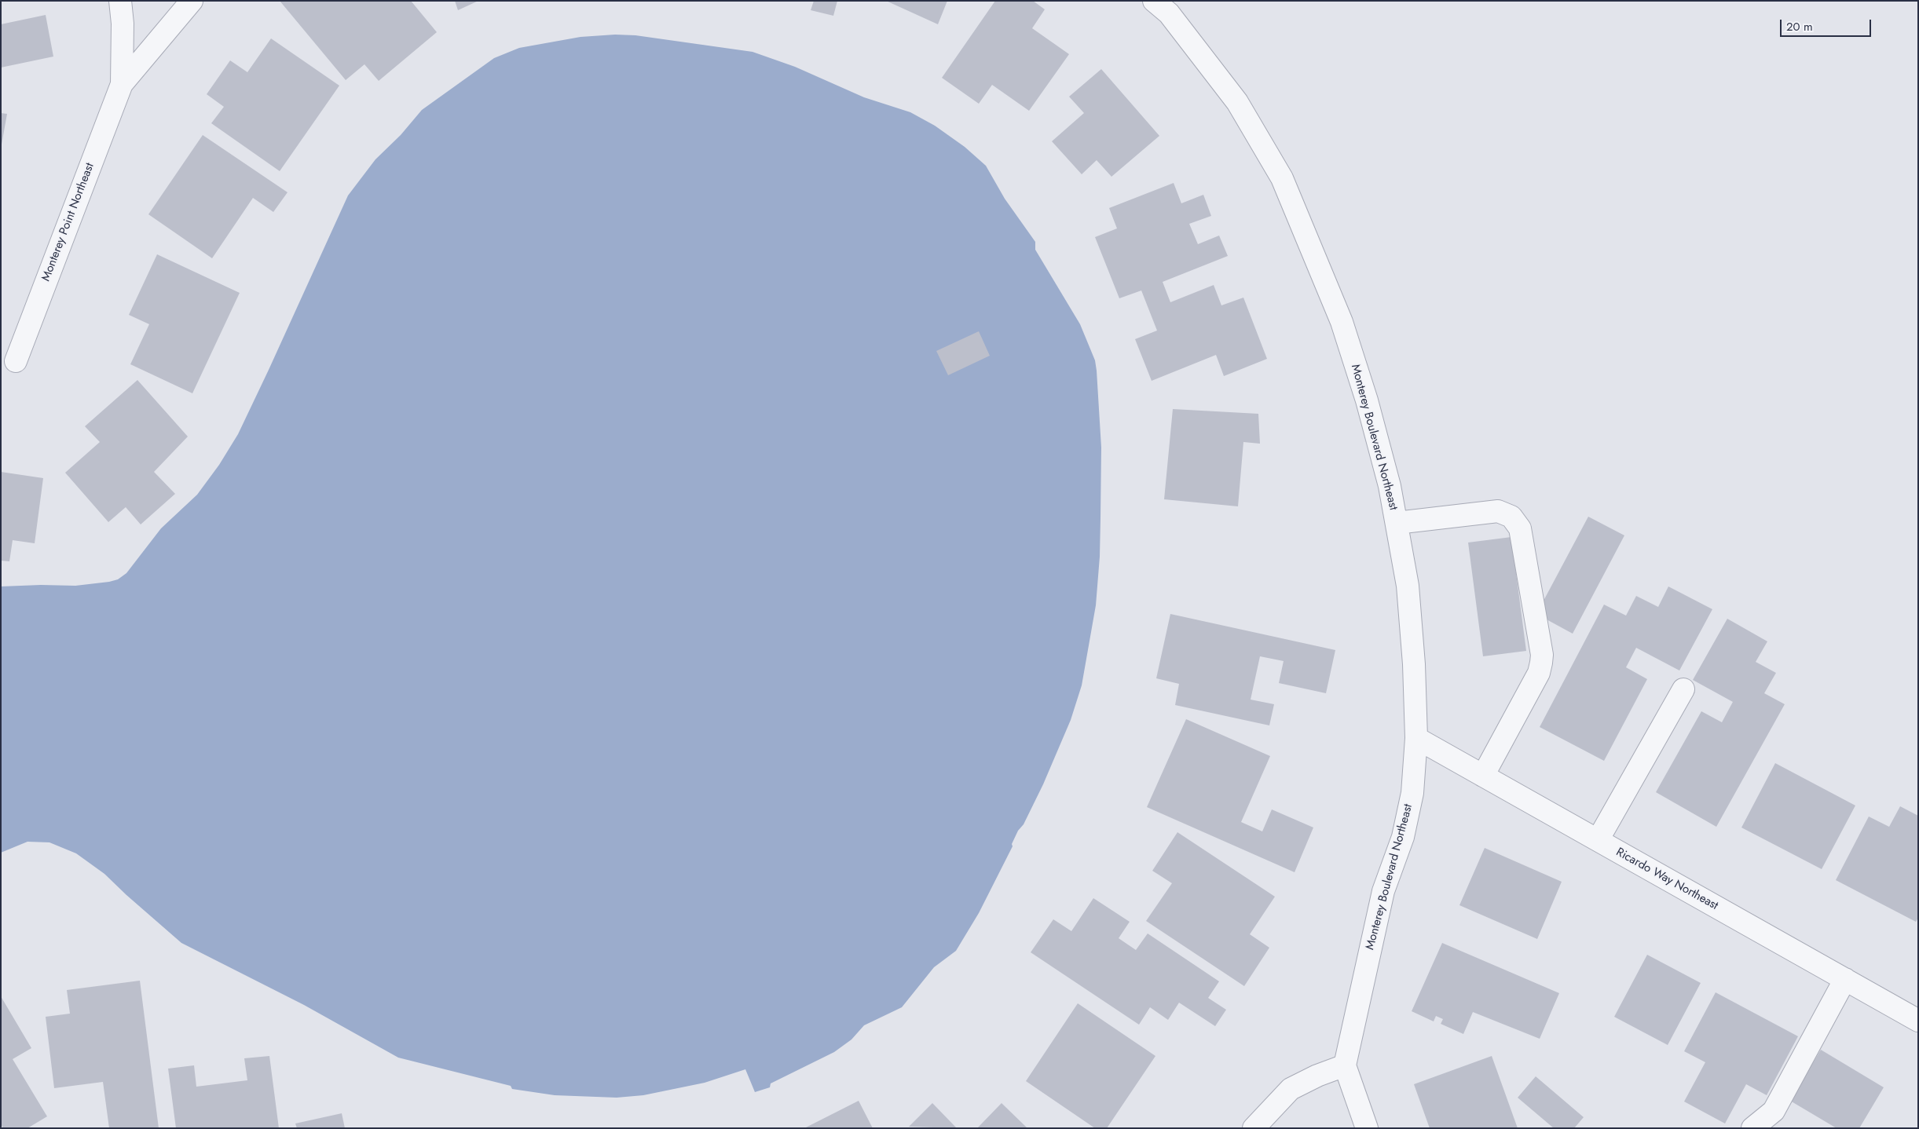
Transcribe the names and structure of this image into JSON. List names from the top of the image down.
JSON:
{
  "streets": {
    "street": ["Monterey Point Northeast", "Monterey Boulevard Northeast", "Ricardo Way Northeast"]
  },
  "crossings": [
    ["Monterey Boulevard Northeast", "Ricardo Way Northeast"]
  ],
  "scale_bar": "20 m"
}
